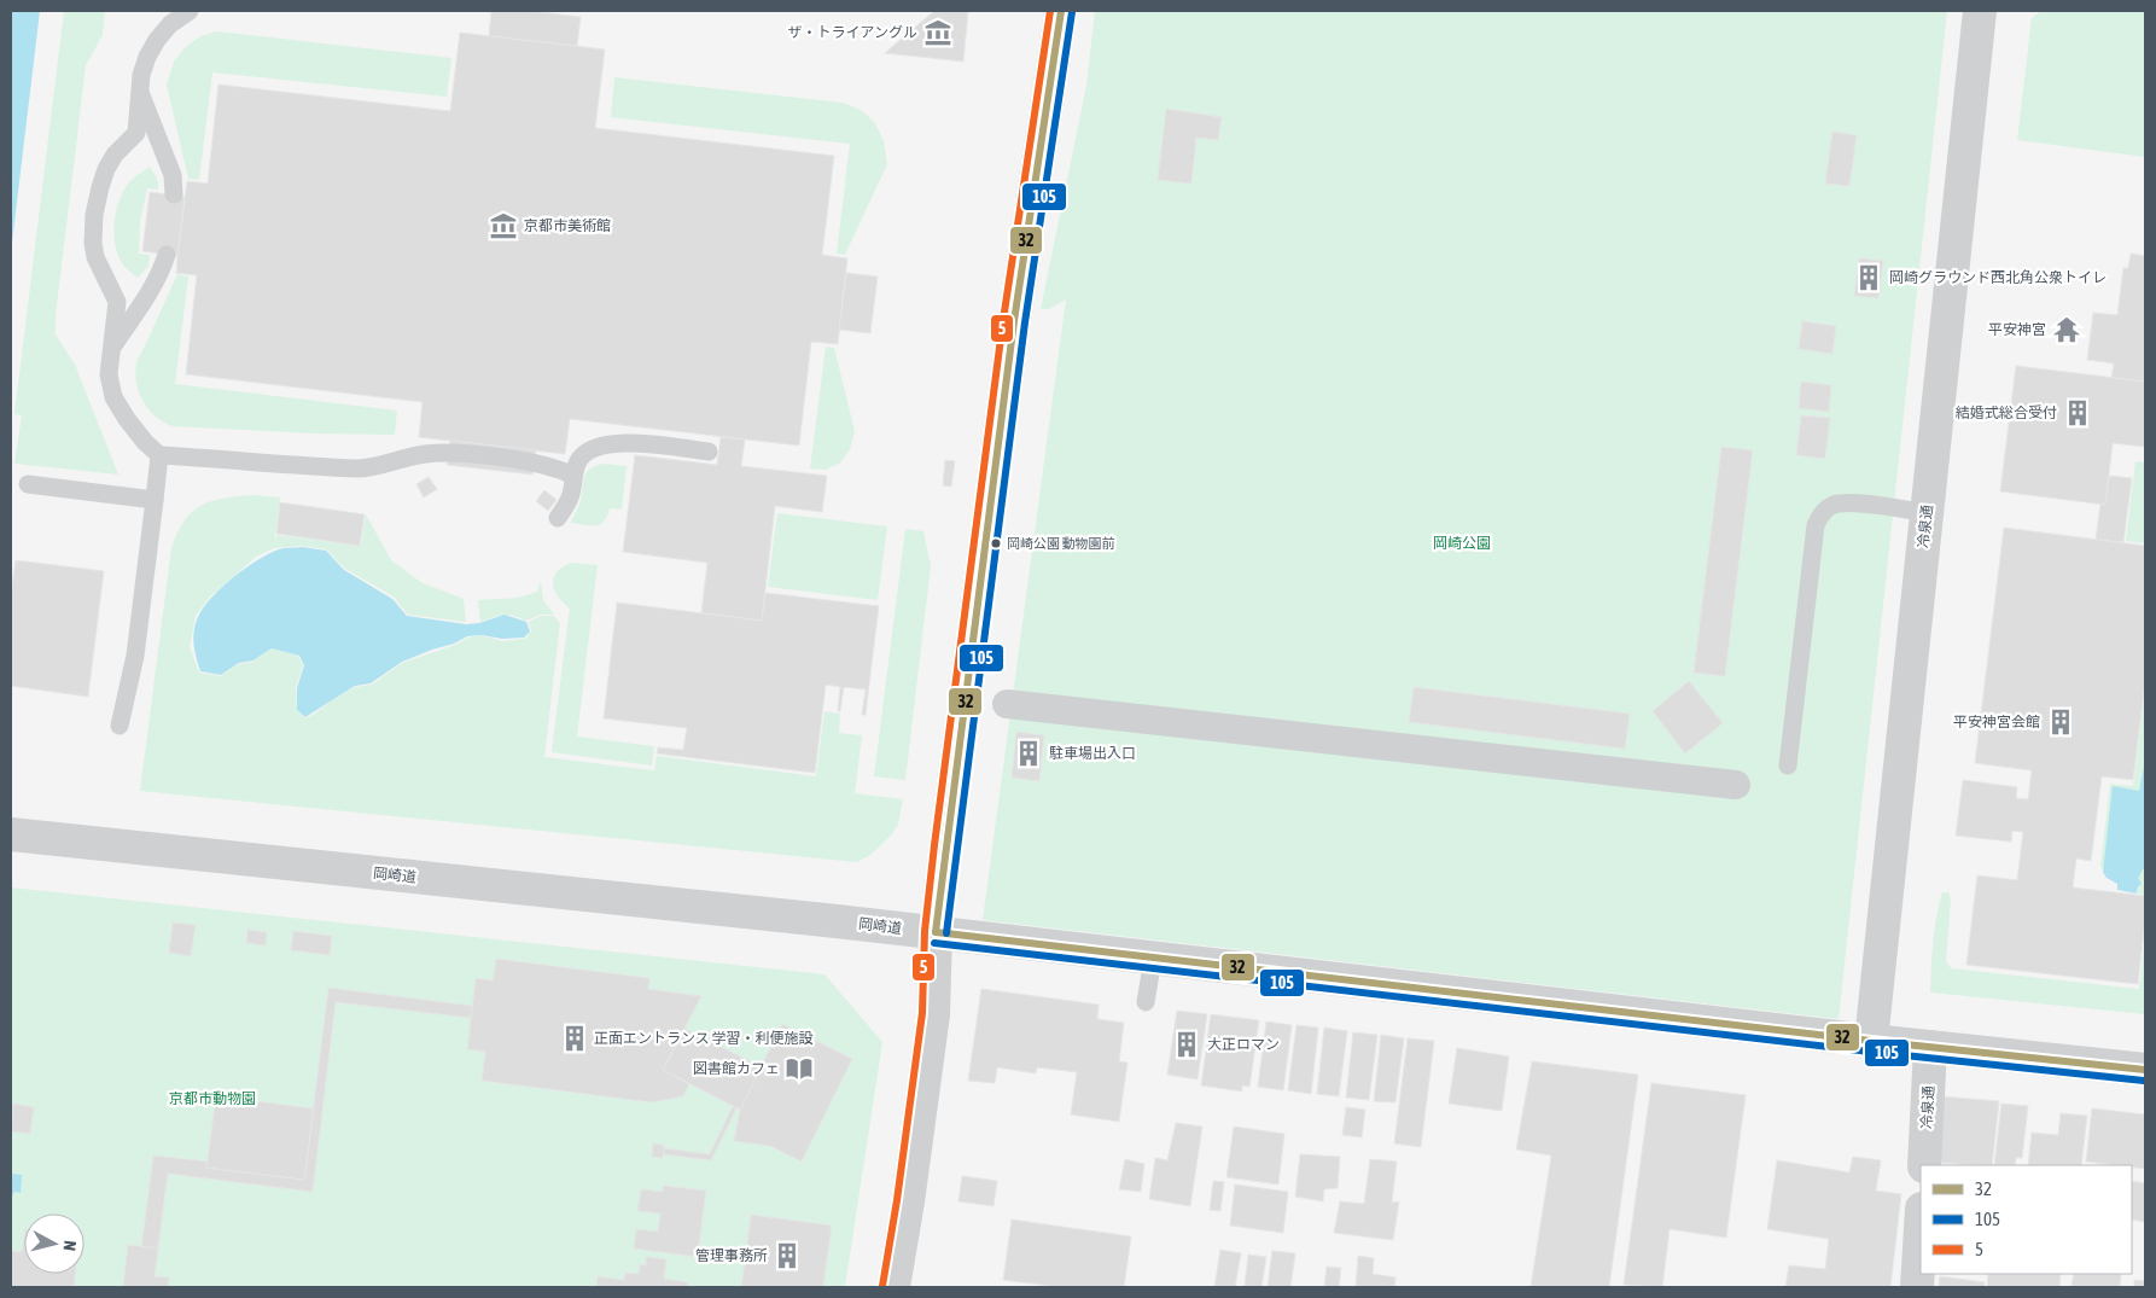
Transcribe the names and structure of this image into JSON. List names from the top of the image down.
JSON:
{
  "streets": {
    "street": ["冷泉通", "岡崎道"]
  },
  "crossings": [
    ["冷泉通", "岡崎道"]
  ],
  "parks": ["岡崎公園", "京都市動物園"],
  "places": {
    "museum": ["ザ・トライアングル", "京都市美術館"],
    "building": [
      "岡崎グラウンド西北角公衆トイレ",
      "結婚式総合受付",
      "平安神宮会館",
      "駐車場出入口",
      "正面エントランス 学習・利便施設",
      "大正ロマン",
      "管理事務所"
    ],
    "temple": ["平安神宮"],
    "other": ["岡崎公園 動物園前"],
    "library": ["図書館カフェ"]
  },
  "lines": ["transit line 32", "transit line 5", "transit line 105"],
  "legend": ["32", "105", "5"],
  "north": "right"
}
